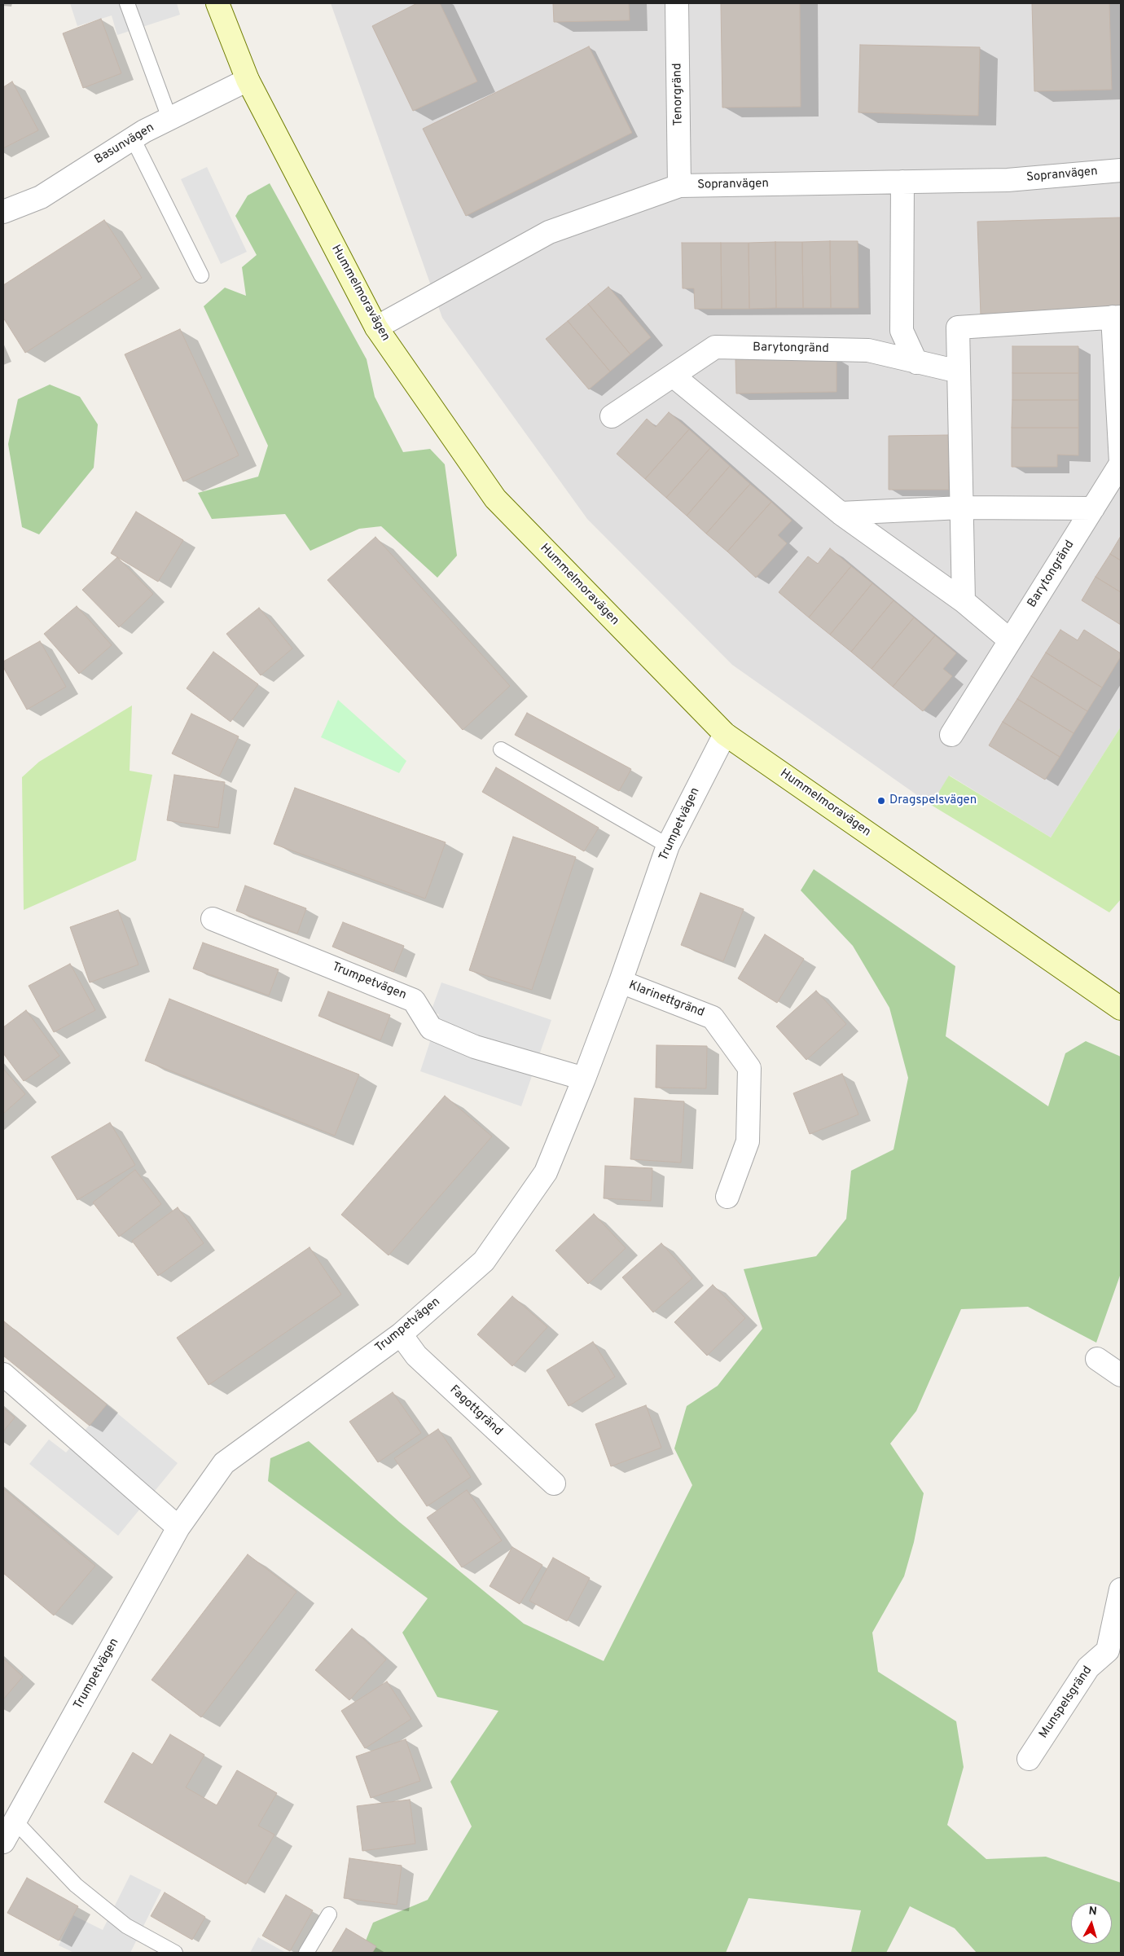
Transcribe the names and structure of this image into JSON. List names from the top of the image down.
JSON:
{
  "streets": {
    "street": [
      "Tenorgränd",
      "Basunvägen",
      "Sopranvägen",
      "Hummelmoravägen",
      "Barytongränd",
      "Trumpetvägen",
      "Klarinettgränd",
      "Fagottgränd",
      "Munspelsgränd"
    ]
  },
  "crossings": [
    ["Tenorgränd", "Sopranvägen"],
    ["Basunvägen", "Hummelmoravägen"],
    ["Sopranvägen", "Hummelmoravägen"],
    ["Hummelmoravägen", "Trumpetvägen"],
    ["Trumpetvägen", "Klarinettgränd"],
    ["Trumpetvägen", "Fagottgränd"]
  ],
  "places": ["Dragspelsvägen"],
  "north": "top"
}
